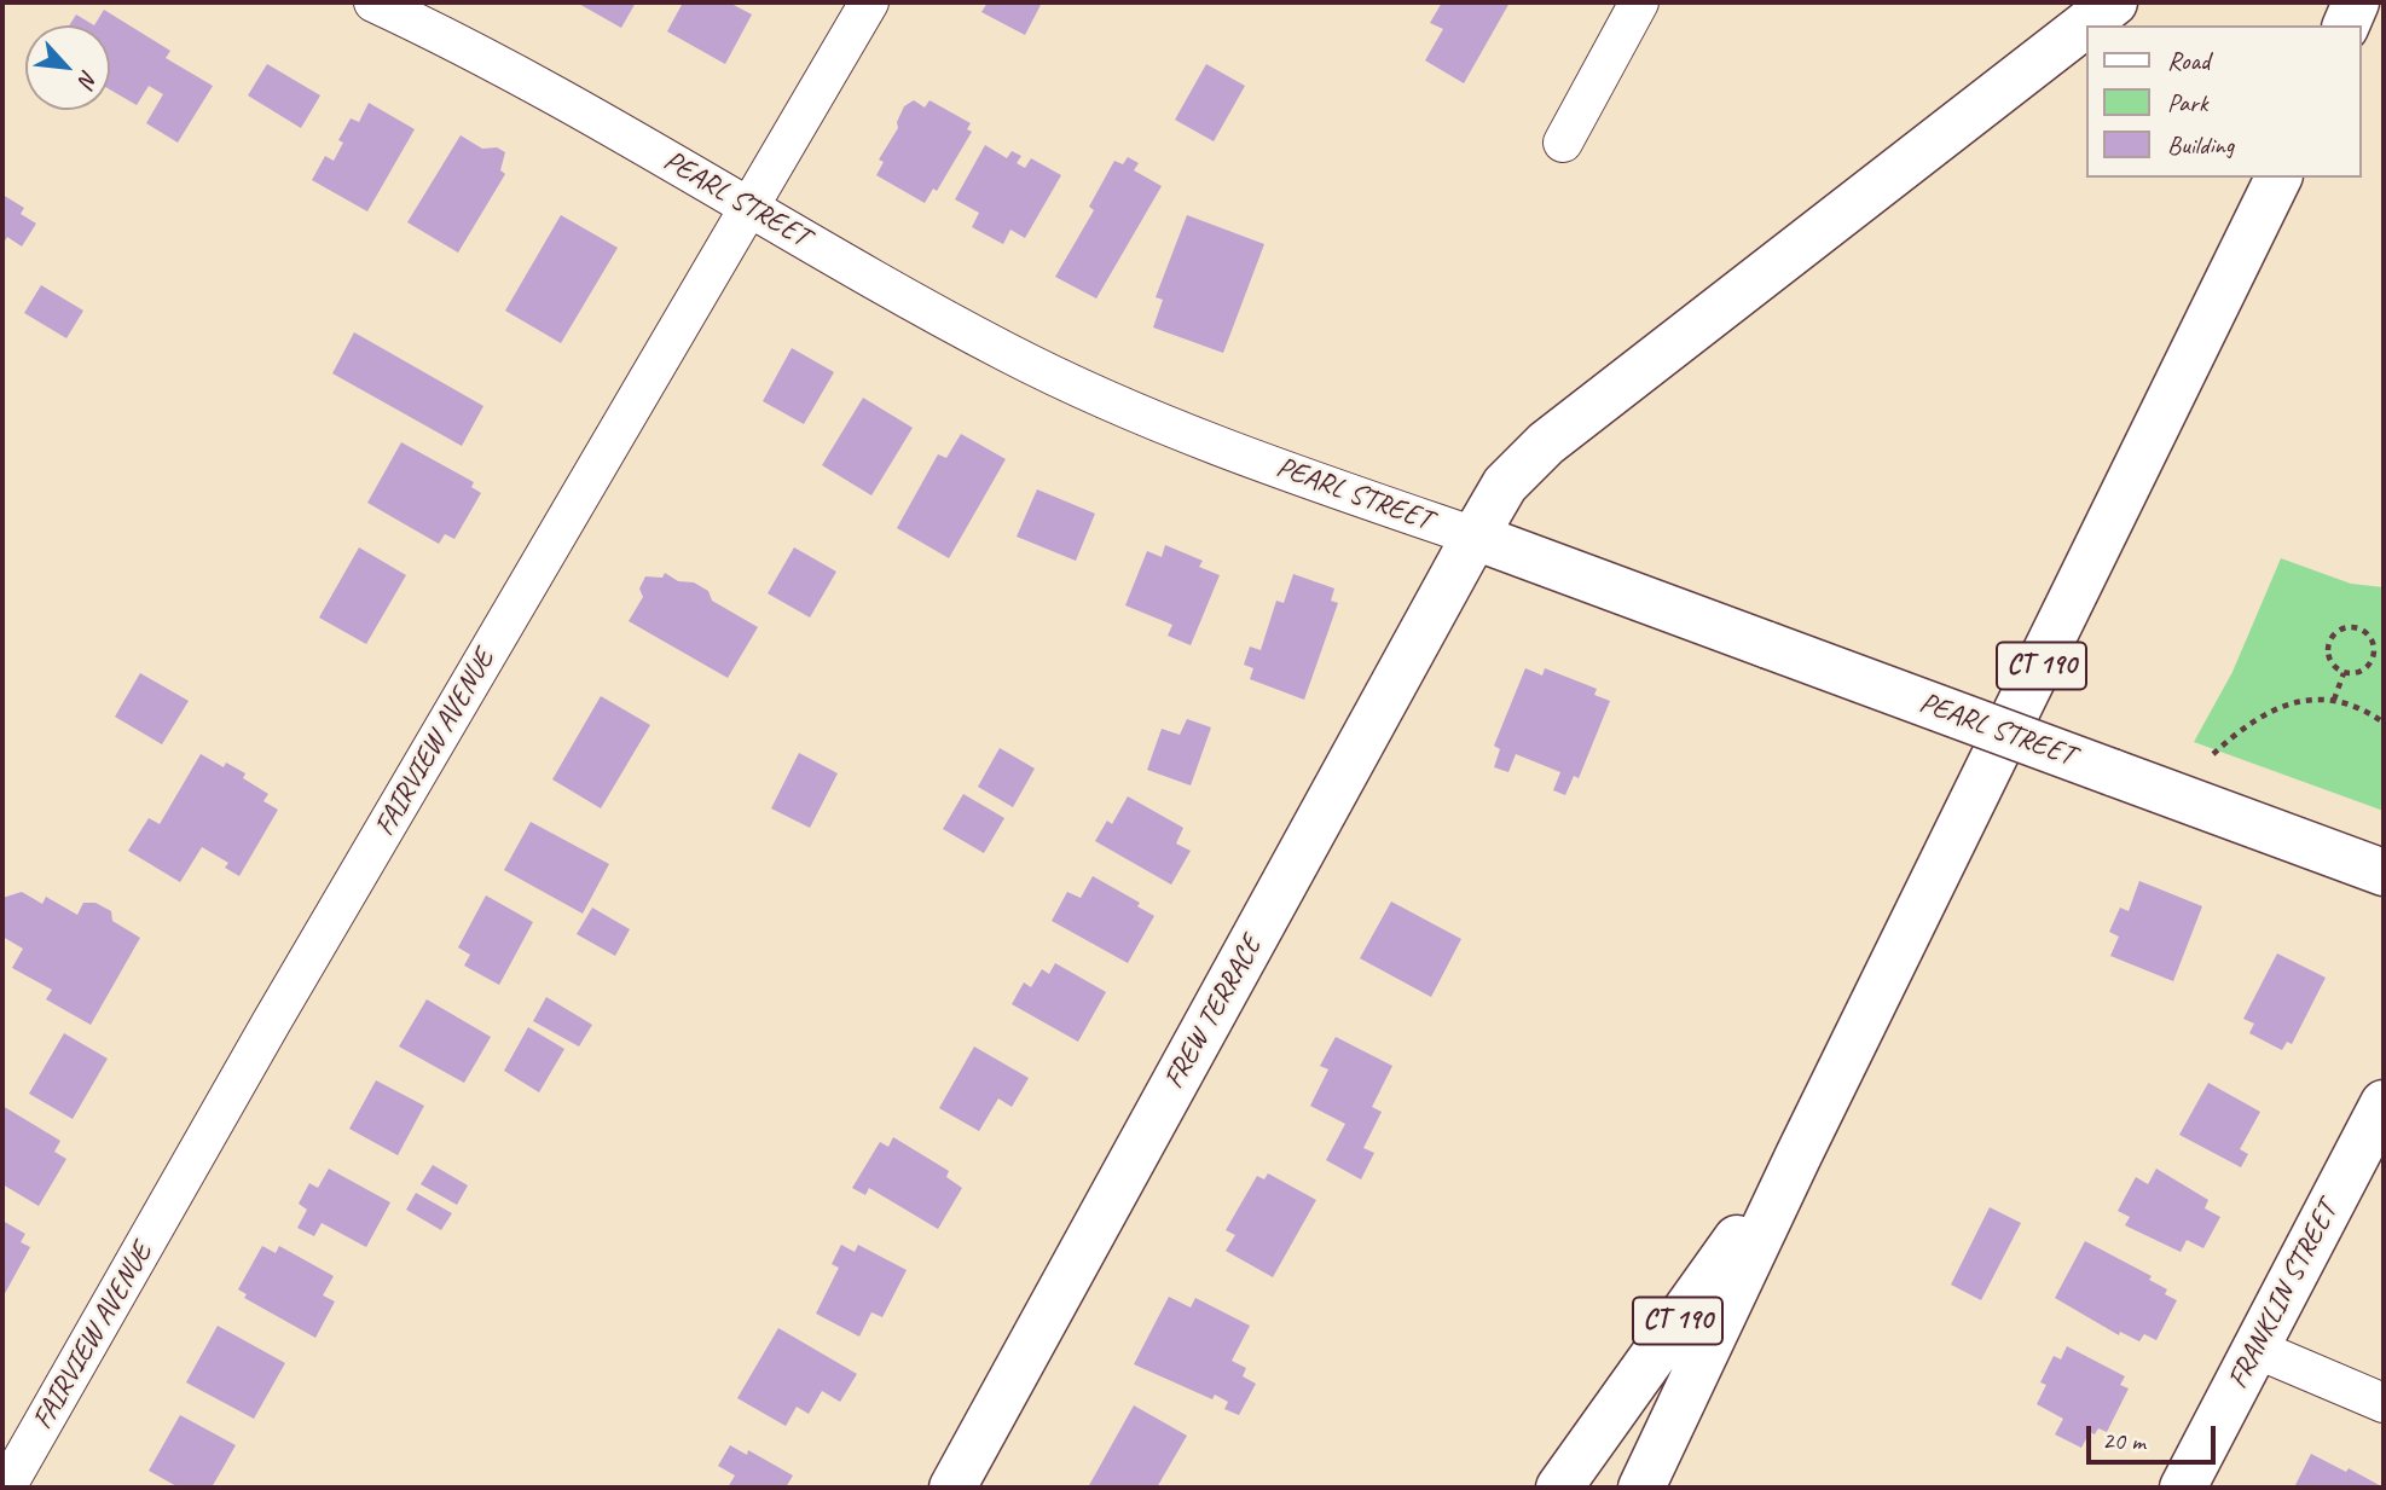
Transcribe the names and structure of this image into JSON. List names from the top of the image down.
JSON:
{
  "streets": {
    "main road": [
      "PEARL STREET",
      "CT 190",
      "FREW TERRACE",
      "FRANKLIN STREET"
    ],
    "street": ["FAIRVIEW AVENUE"]
  },
  "crossings": [
    ["PEARL STREET", "FAIRVIEW AVENUE"],
    ["PEARL STREET", "FREW TERRACE"]
  ],
  "legend": ["Road", "Park", "Building"],
  "scale_bar": "20 m",
  "north": "bottom right"
}
